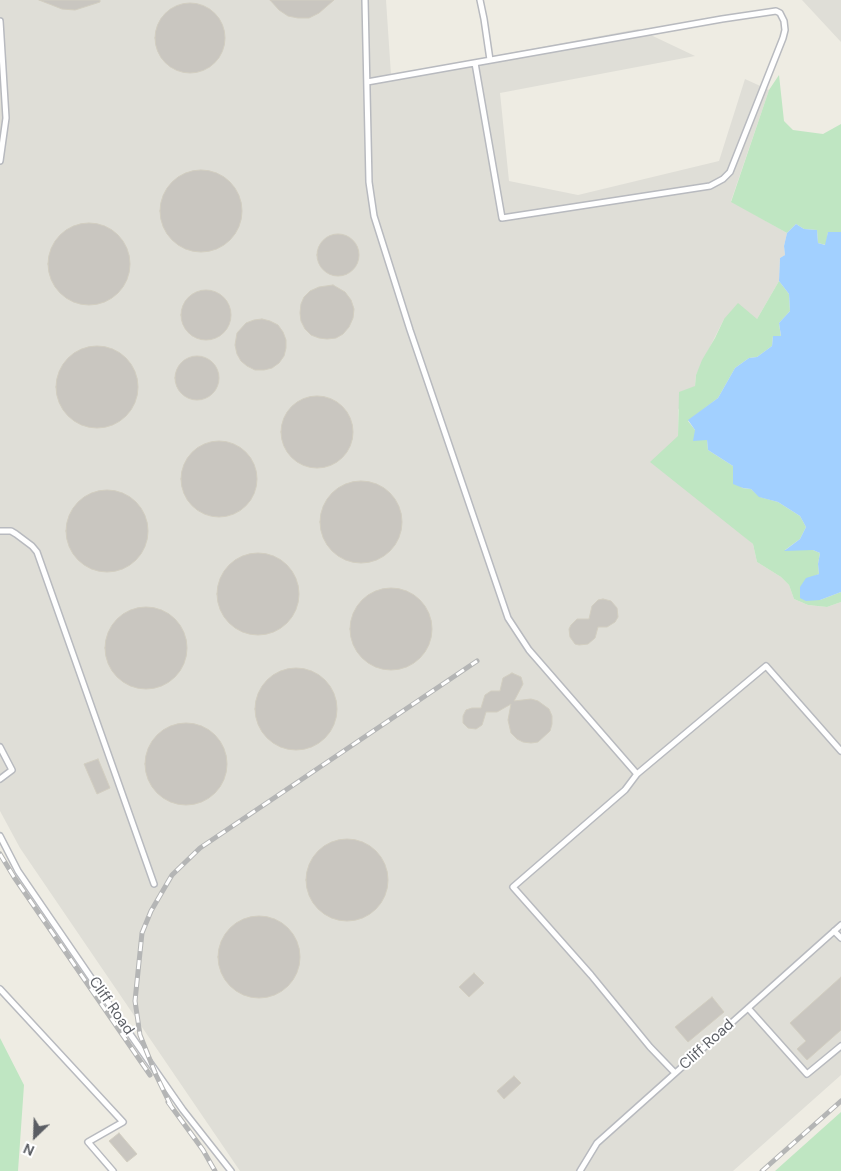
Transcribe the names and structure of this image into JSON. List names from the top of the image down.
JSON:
{
  "streets": {
    "lane": ["Cliff Road"]
  },
  "north": "bottom left"
}
